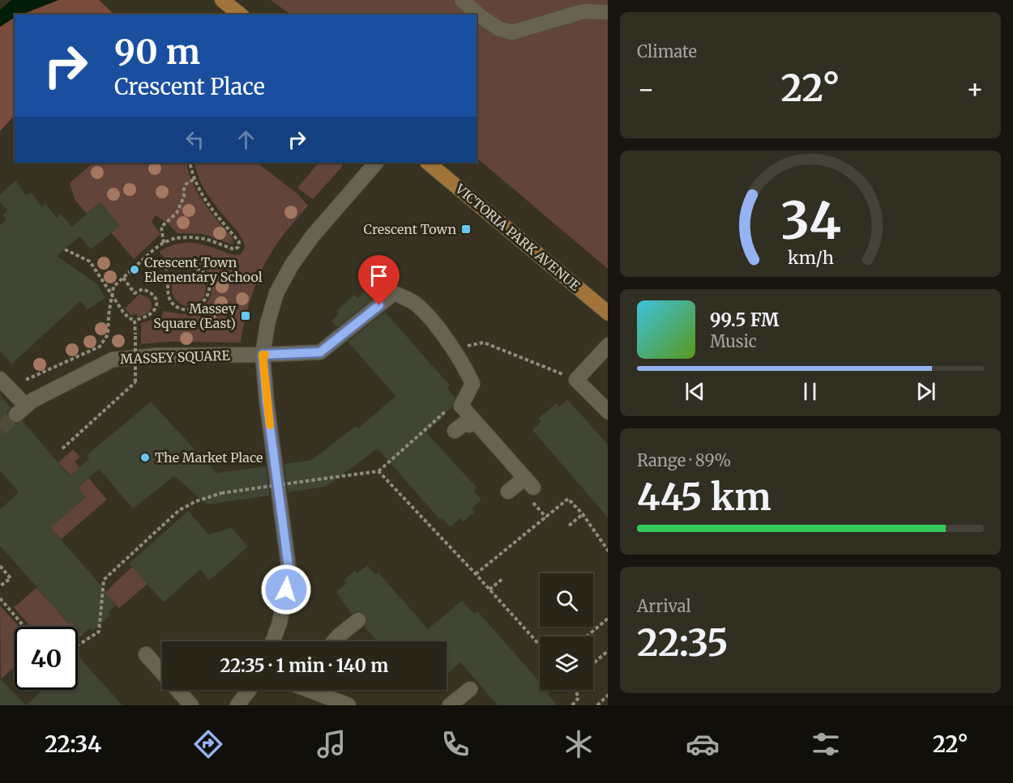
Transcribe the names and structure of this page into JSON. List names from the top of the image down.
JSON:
{
  "streets": {
    "main road": ["VICTORIA PARK AVENUE"],
    "street": ["MASSEY SQUARE"]
  },
  "places": {
    "transit": ["Crescent Town", "Massey Square (East)"],
    "other": ["Crescent Town Elementary School", "The Market Place"]
  },
  "page": {
    "tile": [
      "Climate",
      ["Range · 89%", "445 km"],
      ["Arrival", "22:35"]
    ],
    "turn": ["90 m", "Crescent Place"],
    "heat": ["−", "22°", "+"],
    "song": ["99.5 FM", "Music"],
    "limit": "40",
    "trip": "22:35 · 1 min · 140 m",
    "tabs": ["22:34", "22°"],
    "gauge": ["34", "km/h"]
  }
}
